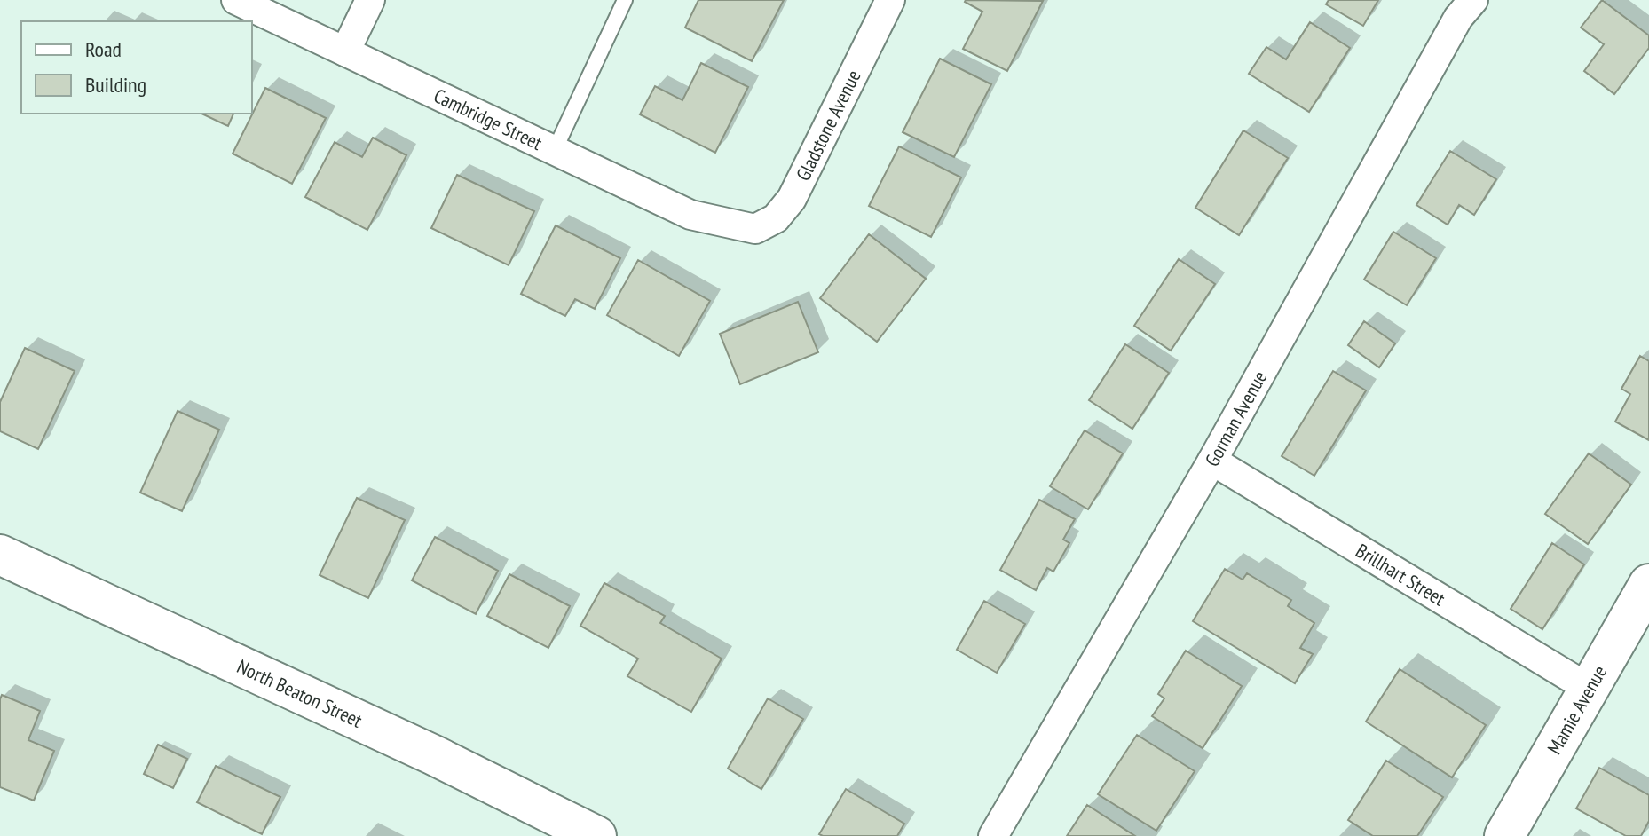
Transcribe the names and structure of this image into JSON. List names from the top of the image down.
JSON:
{
  "streets": {
    "main road": ["North Beaton Street", "Mamie Avenue"],
    "street": [
      "Cambridge Street",
      "Gladstone Avenue",
      "Gorman Avenue",
      "Brillhart Street"
    ]
  },
  "crossings": [
    ["Cambridge Street", "Gladstone Avenue"],
    ["Gorman Avenue", "Brillhart Street"],
    ["Brillhart Street", "Mamie Avenue"]
  ],
  "legend": ["Road", "Building"]
}
